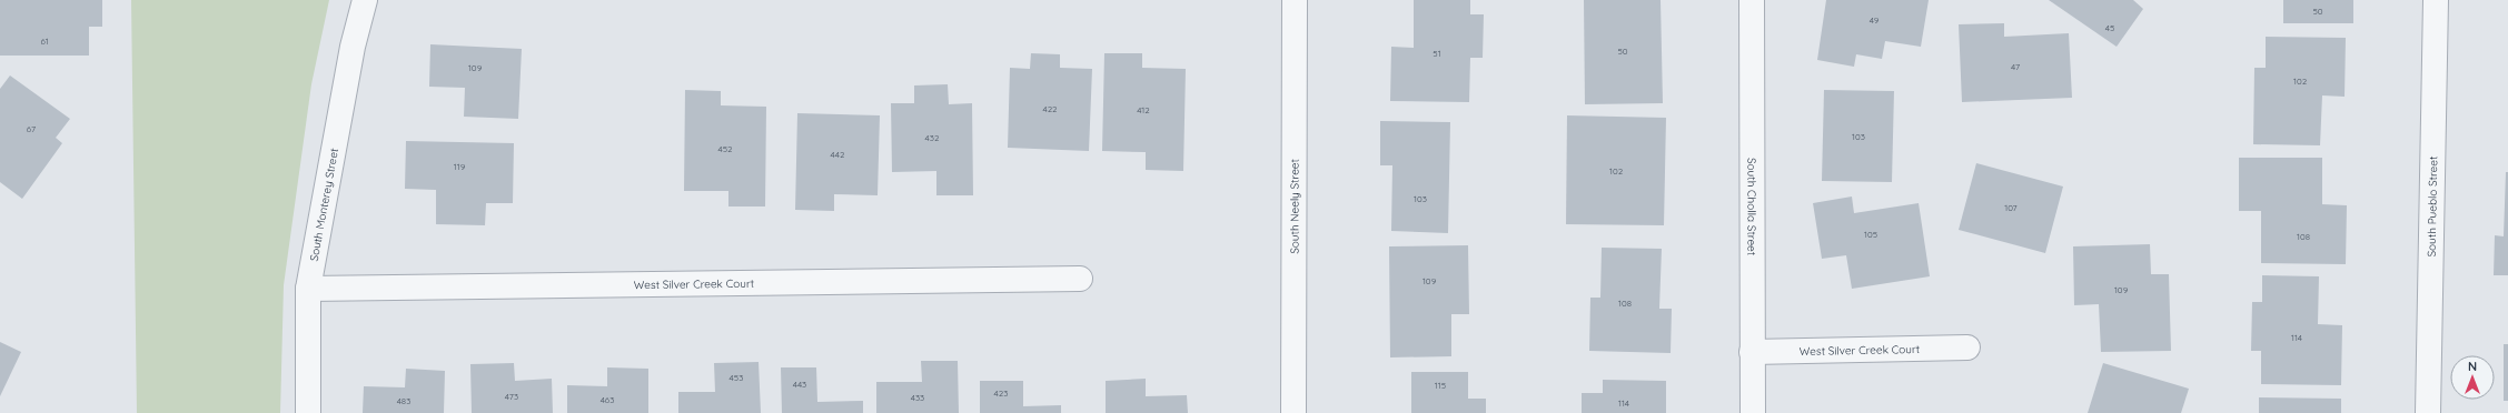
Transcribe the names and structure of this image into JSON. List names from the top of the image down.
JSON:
{
  "streets": {
    "street": [
      "South Monterey Street",
      "South Neely Street",
      "South Cholla Street",
      "South Pueblo Street",
      "West Silver Creek Court"
    ]
  },
  "crossings": [
    ["South Monterey Street", "West Silver Creek Court"],
    ["South Cholla Street", "West Silver Creek Court"]
  ],
  "house_numbers": [
    "50",
    "49",
    "45",
    "61",
    "50",
    "51",
    "47",
    "109",
    "102",
    "422",
    "412",
    "67",
    "103",
    "432",
    "452",
    "442",
    "119",
    "102",
    "103",
    "107",
    "105",
    "108",
    "109",
    "109",
    "108",
    "114",
    "453",
    "443",
    "115",
    "423",
    "473",
    "433",
    "463",
    "483",
    "114"
  ],
  "north": "top"
}
